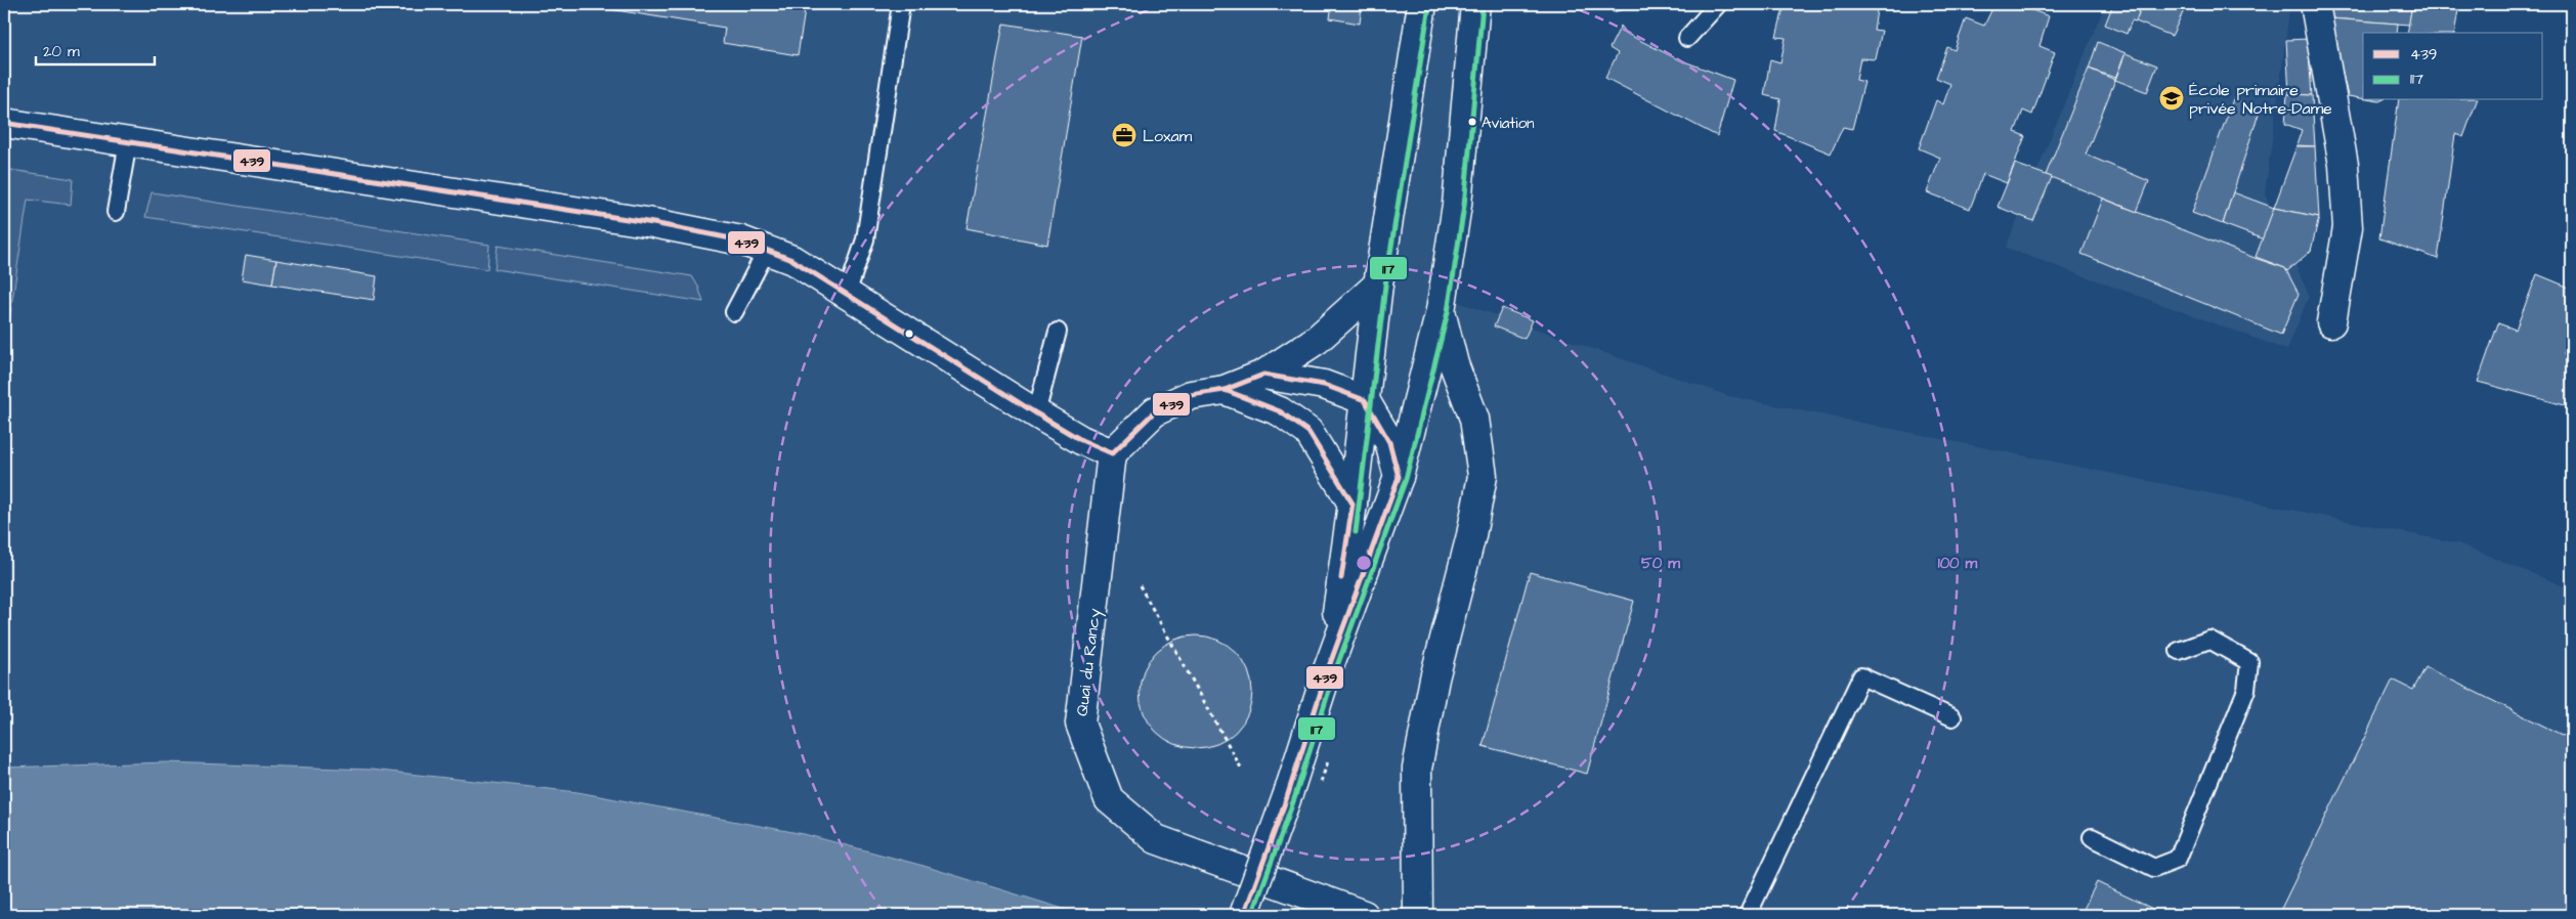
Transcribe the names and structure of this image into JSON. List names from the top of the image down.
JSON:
{
  "streets": {
    "street": ["Quai du Rancy"]
  },
  "places": {
    "school or university": ["École primaire privée Notre-Dame"],
    "other": ["Aviation"],
    "office": ["Loxam"]
  },
  "lines": ["transit line 117", "transit line 439"],
  "legend": ["439", "117"],
  "scale_bar": "20 m",
  "rings": ["50 m", "100 m"]
}
